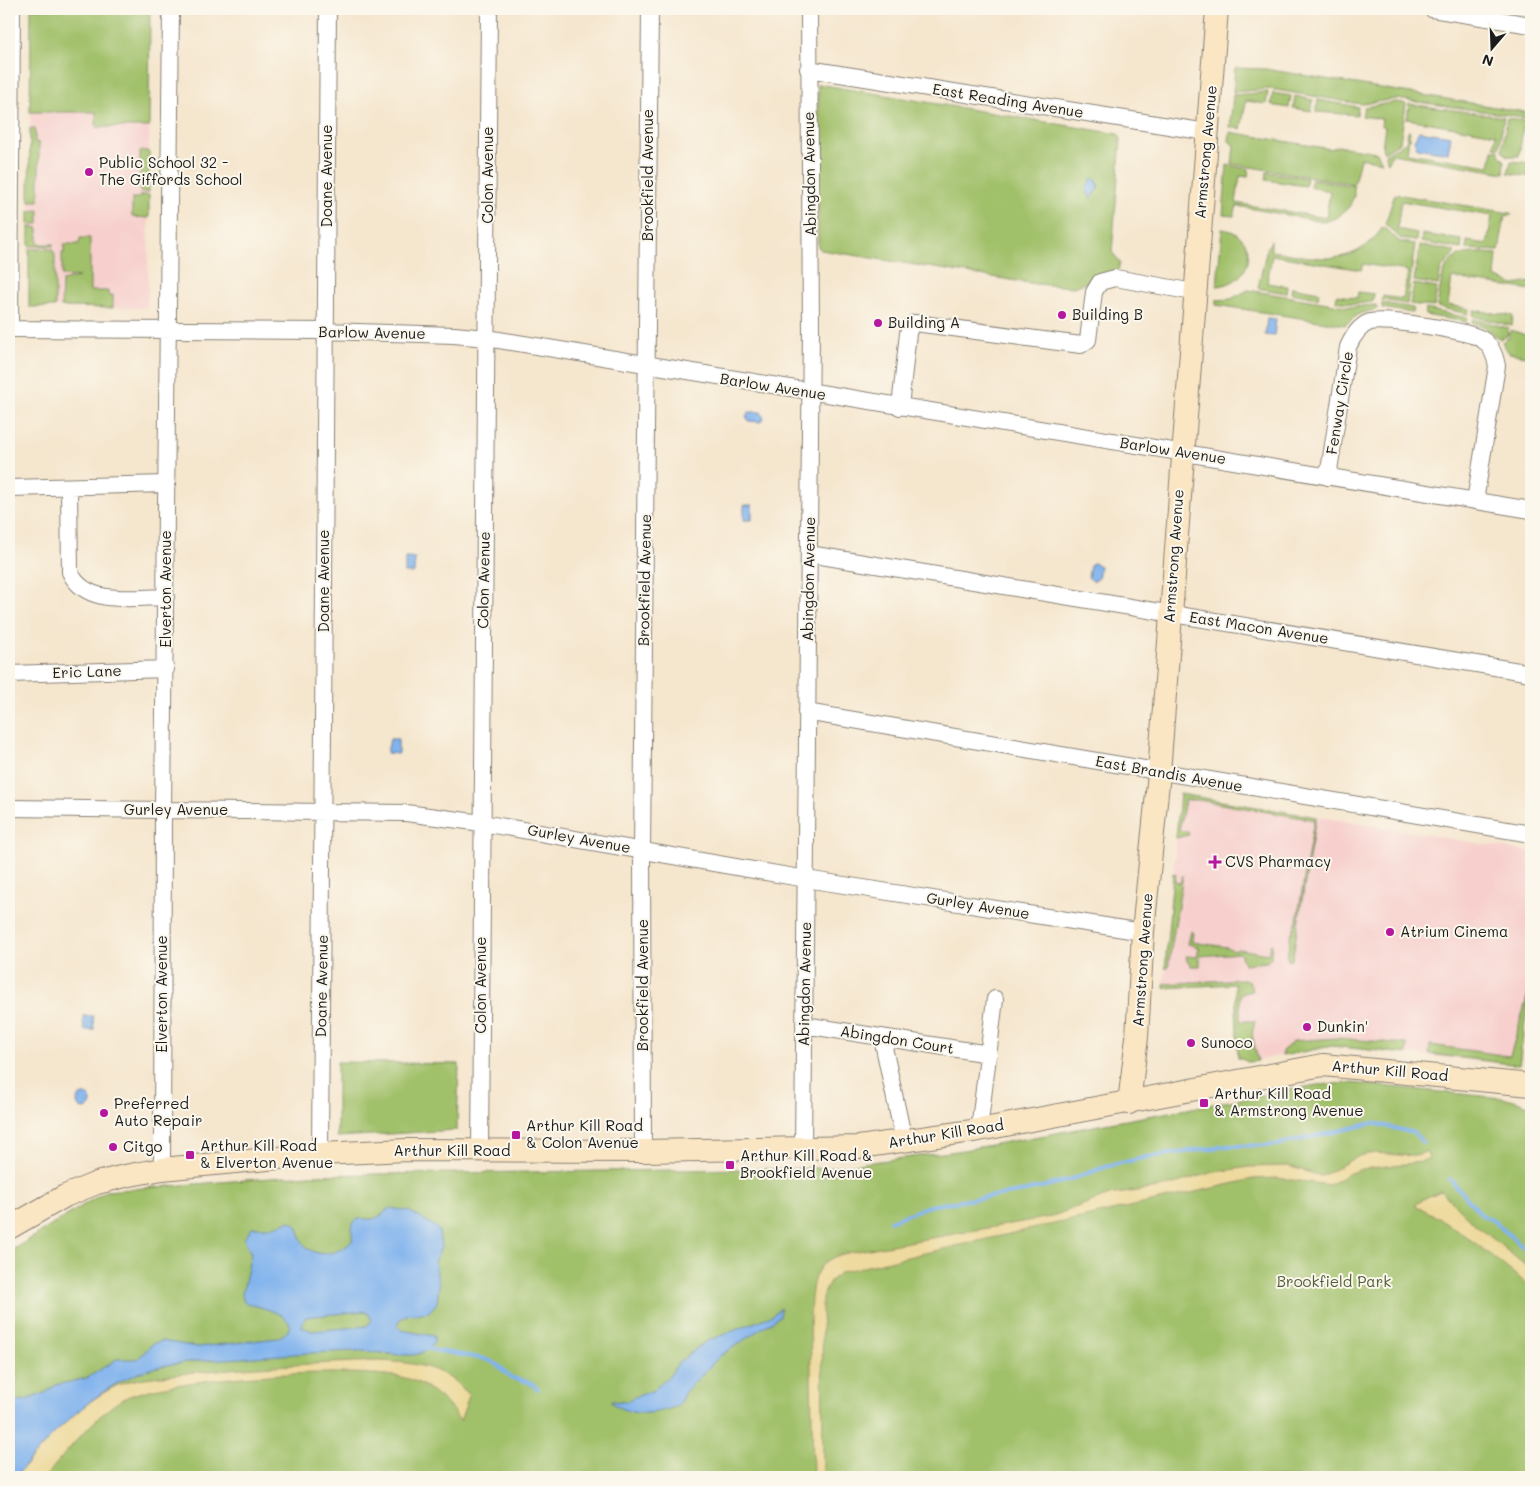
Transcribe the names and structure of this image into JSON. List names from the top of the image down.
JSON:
{
  "streets": {
    "street": [
      "East Reading Avenue",
      "Armstrong Avenue",
      "Abingdon Avenue",
      "Colon Avenue",
      "Brookfield Avenue",
      "Doane Avenue",
      "Barlow Avenue",
      "Fenway Circle",
      "Elverton Avenue",
      "East Macon Avenue",
      "Eric Lane",
      "East Brandis Avenue",
      "Gurley Avenue",
      "Abingdon Court",
      "Arthur Kill Road"
    ]
  },
  "crossings": [
    ["East Reading Avenue", "Armstrong Avenue"],
    ["East Reading Avenue", "Abingdon Avenue"],
    ["Armstrong Avenue", "Barlow Avenue"],
    ["Armstrong Avenue", "East Macon Avenue"],
    ["Armstrong Avenue", "East Brandis Avenue"],
    ["Armstrong Avenue", "Gurley Avenue"],
    ["Armstrong Avenue", "Arthur Kill Road"],
    ["Abingdon Avenue", "Barlow Avenue"],
    ["Abingdon Avenue", "East Macon Avenue"],
    ["Abingdon Avenue", "East Brandis Avenue"],
    ["Abingdon Avenue", "Gurley Avenue"],
    ["Abingdon Avenue", "Abingdon Court"],
    ["Abingdon Avenue", "Arthur Kill Road"],
    ["Colon Avenue", "Barlow Avenue"],
    ["Colon Avenue", "Gurley Avenue"],
    ["Colon Avenue", "Arthur Kill Road"],
    ["Brookfield Avenue", "Barlow Avenue"],
    ["Brookfield Avenue", "Gurley Avenue"],
    ["Brookfield Avenue", "Arthur Kill Road"],
    ["Doane Avenue", "Barlow Avenue"],
    ["Doane Avenue", "Gurley Avenue"],
    ["Doane Avenue", "Arthur Kill Road"],
    ["Barlow Avenue", "Fenway Circle"],
    ["Barlow Avenue", "Elverton Avenue"],
    ["Elverton Avenue", "Eric Lane"],
    ["Elverton Avenue", "Gurley Avenue"],
    ["Elverton Avenue", "Arthur Kill Road"]
  ],
  "parks": ["Brookfield Park"],
  "places": {
    "other": [
      "Public School 32 - The Giffords School",
      "Building B",
      "Building A",
      "Atrium Cinema",
      "Dunkin'",
      "Sunoco",
      "Preferred Auto Repair",
      "Citgo"
    ],
    "health": ["CVS Pharmacy"],
    "transit": [
      "Arthur Kill Road & Armstrong Avenue",
      "Arthur Kill Road & Colon Avenue",
      "Arthur Kill Road & Elverton Avenue",
      "Arthur Kill Road & Brookfield Avenue"
    ]
  },
  "north": "bottom"
}
